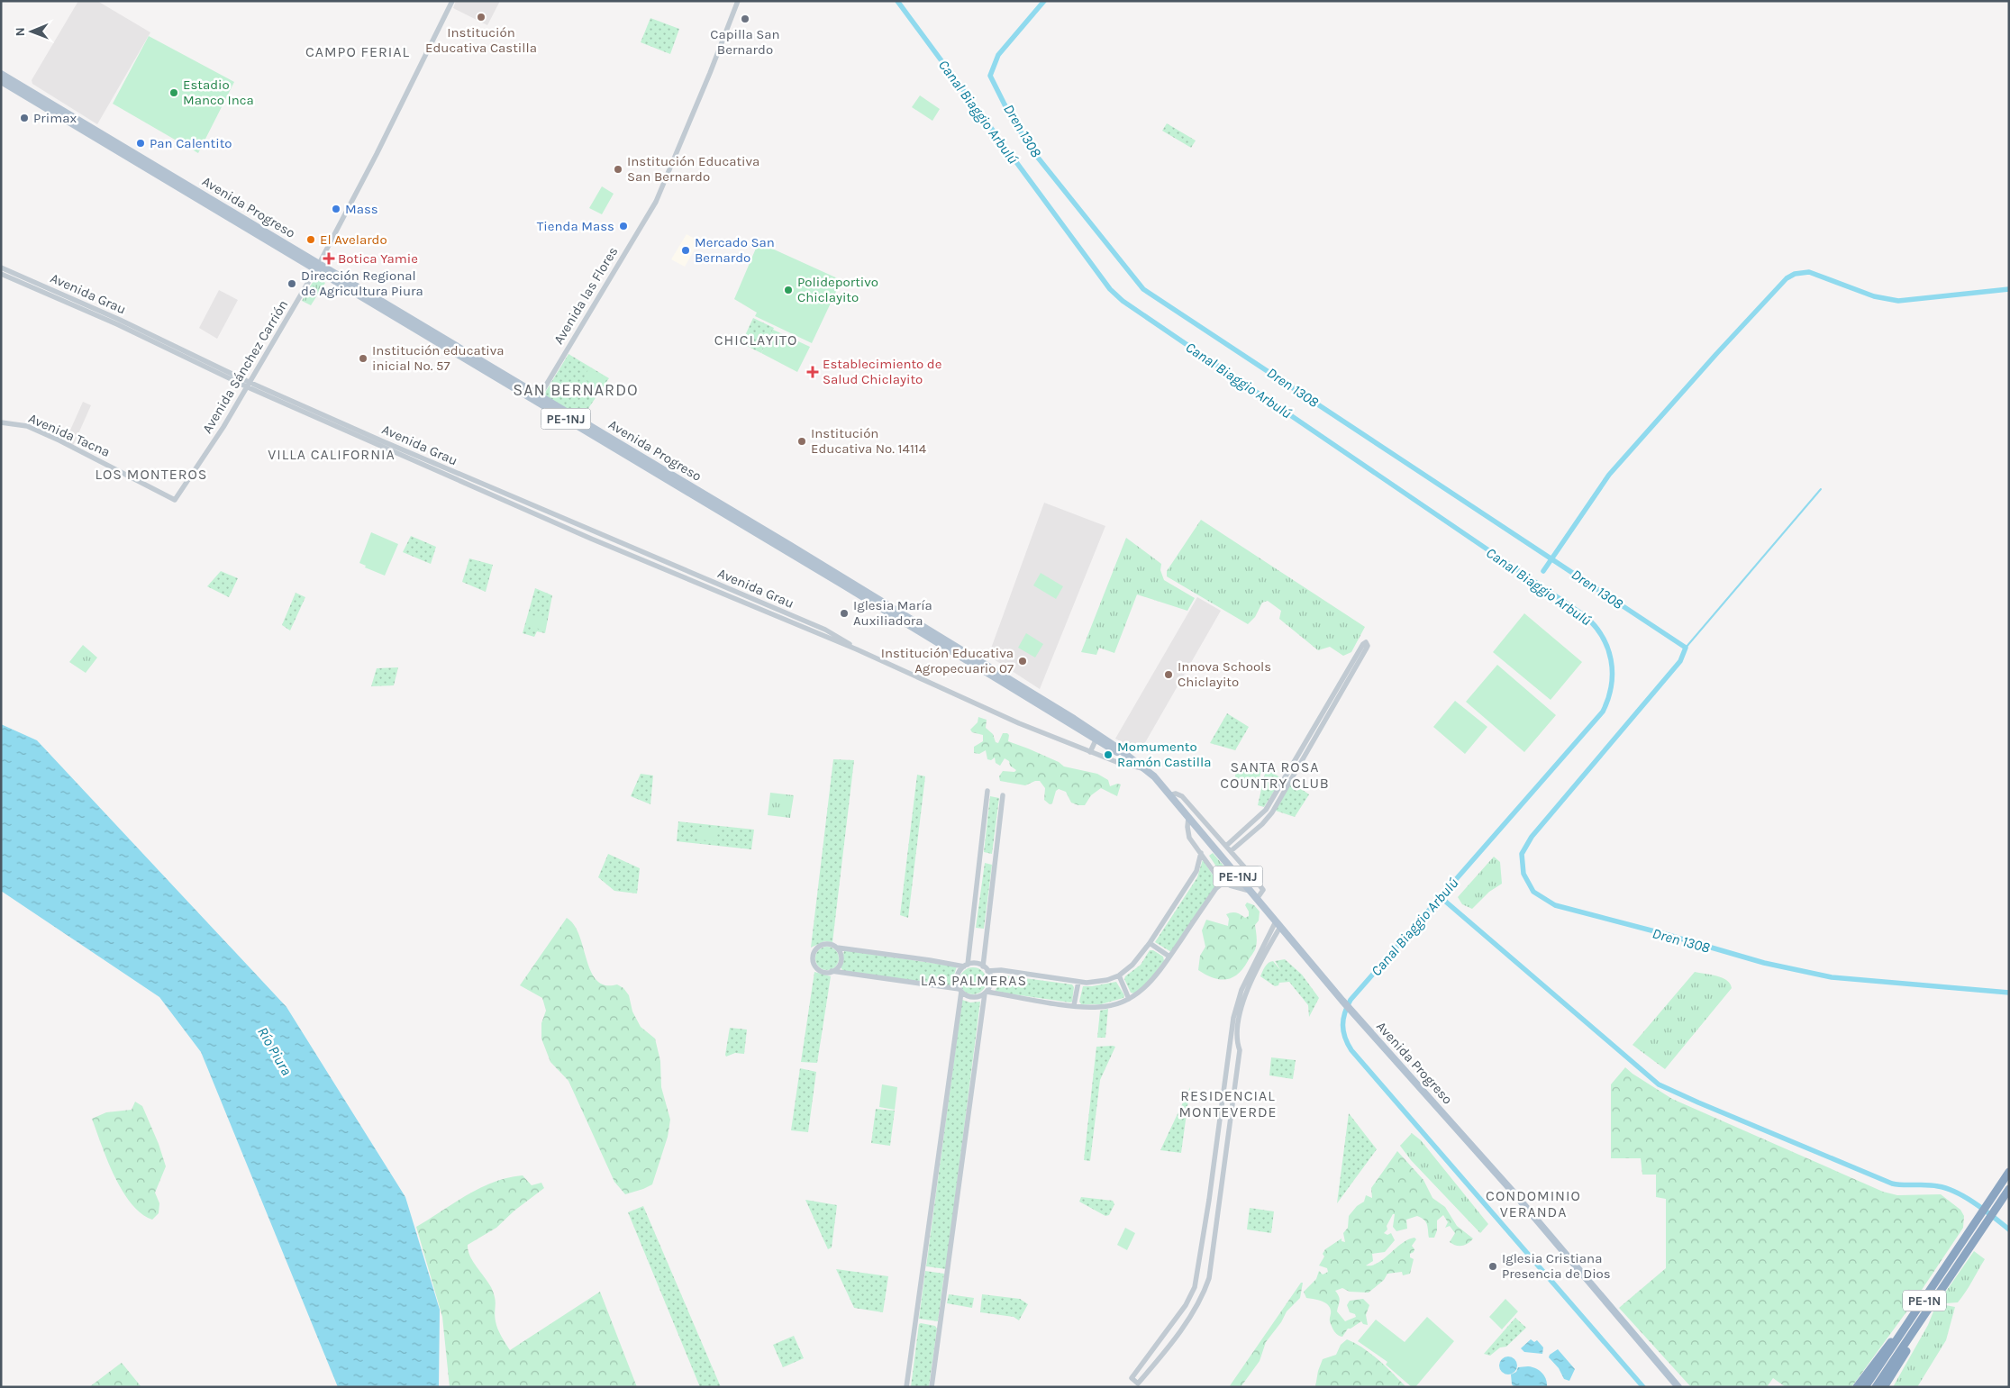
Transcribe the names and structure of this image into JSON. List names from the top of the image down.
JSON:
{
  "streets": {
    "highway": ["PE-1N"],
    "main road": ["Avenida Progreso", "PE-1NJ"],
    "street": [
      "Avenida Grau",
      "Avenida las Flores",
      "Avenida Sánchez Carrión",
      "Avenida Tacna"
    ]
  },
  "crossings": [
    ["Avenida Progreso", "Avenida Grau"],
    ["Avenida Progreso", "Avenida las Flores"],
    ["Avenida Progreso", "Avenida Sánchez Carrión"],
    ["Avenida Grau", "Avenida Sánchez Carrión"],
    ["Avenida Sánchez Carrión", "Avenida Tacna"]
  ],
  "districts": [
    "CAMPO FERIAL",
    "CHICLAYITO",
    "SAN BERNARDO",
    "VILLA CALIFORNIA",
    "LOS MONTEROS",
    "SANTA ROSA COUNTRY CLUB",
    "LAS PALMERAS",
    "RESIDENCIAL MONTEVERDE",
    "CONDOMINIO VERANDA"
  ],
  "water": ["Canal Biaggio Arbulú", "Dren 1308", "Río Piura"],
  "places": {
    "other": [
      "Institución Educativa Castilla",
      "Capilla San Bernardo",
      "Estadio Manco Inca",
      "Primax",
      "Pan Calentito",
      "Institución Educativa San Bernardo",
      "Mass",
      "Tienda Mass",
      "El Avelardo",
      "Mercado San Bernardo",
      "Dirección Regional de Agricultura Piura",
      "Polideportivo Chiclayito",
      "Institución educativa inicial No. 57",
      "Institución Educativa No. 14114",
      "Iglesia María Auxiliadora",
      "Institución Educativa Agropecuario 07",
      "Innova Schools Chiclayito",
      "Momumento Ramón Castilla",
      "Iglesia Cristiana Presencia de Dios"
    ],
    "health": ["Botica Yamie", "Establecimiento de Salud Chiclayito"]
  },
  "north": "left"
}
